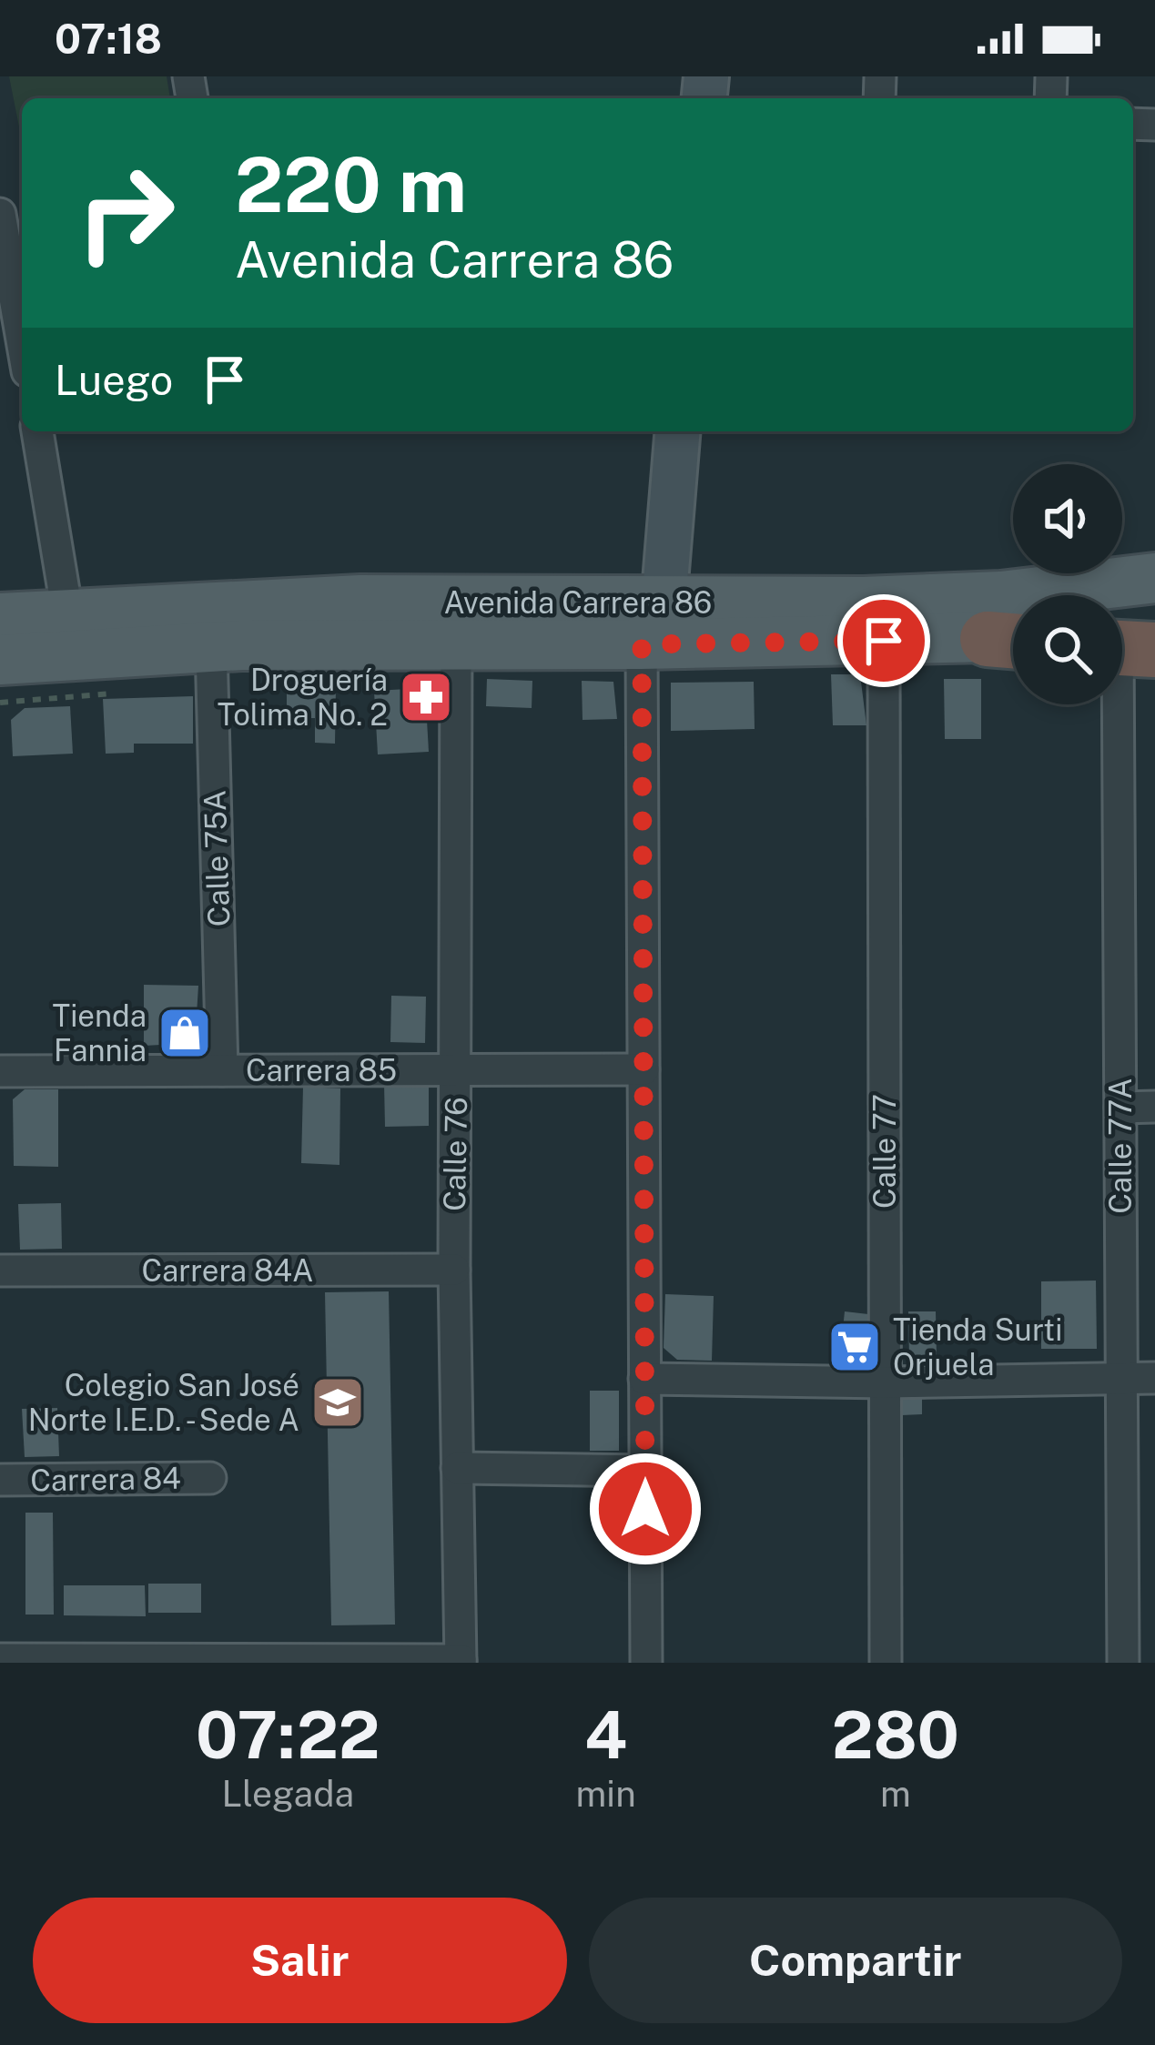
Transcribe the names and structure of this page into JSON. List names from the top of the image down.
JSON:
{
  "streets": {
    "main road": ["Avenida Carrera 86"],
    "street": [
      "Calle 75A",
      "Carrera 85",
      "Calle 77A",
      "Calle 77",
      "Calle 76",
      "Carrera 84A",
      "Carrera 84"
    ]
  },
  "crossings": [
    ["Avenida Carrera 86", "Calle 75A"],
    ["Avenida Carrera 86", "Calle 77"],
    ["Avenida Carrera 86", "Calle 76"],
    ["Calle 75A", "Carrera 85"],
    ["Carrera 85", "Calle 76"],
    ["Calle 76", "Carrera 84A"]
  ],
  "places": {
    "pharmacy": ["Droguería Tolima No. 2"],
    "shop": ["Tienda Fannia"],
    "supermarket": ["Tienda Surti Orjuela"],
    "school or university": ["Colegio San José Norte I.E.D. - Sede A"]
  },
  "page": {
    "status": "07:18",
    "turn": ["220 m", "Avenida Carrera 86"],
    "then": "Luego",
    "eta": [
      "07:22",
      "Llegada",
      "4",
      "min",
      "280",
      "m"
    ],
    "buttons": ["Salir", "Compartir"]
  }
}
